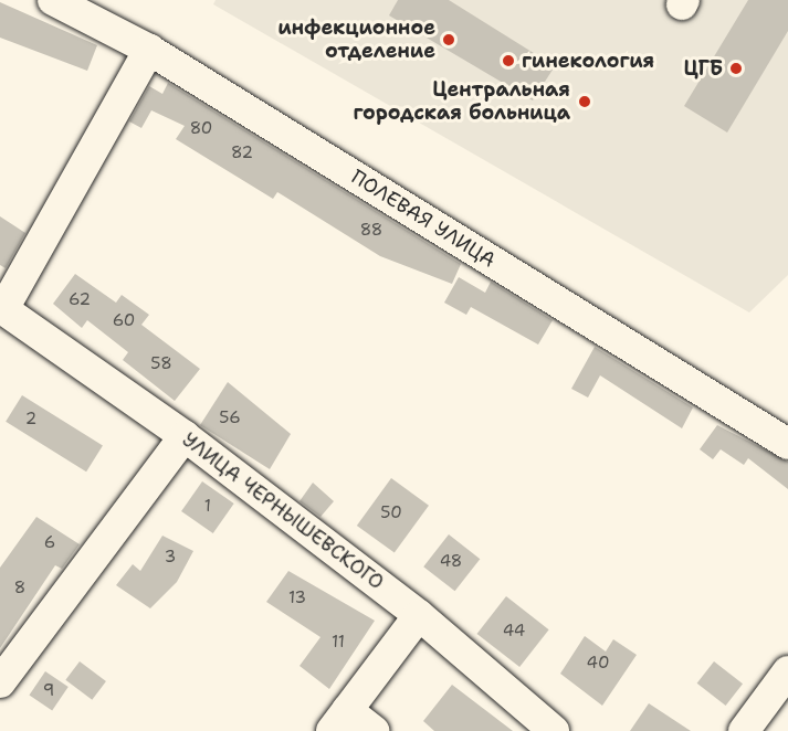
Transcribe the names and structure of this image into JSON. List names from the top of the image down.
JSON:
{
  "streets": {
    "street": ["ПОЛЕВАЯ УЛИЦА", "УЛИЦА ЧЕРНЫШЕВСКОГО"]
  },
  "places": [
    "инфекционное отделение",
    "гинекология",
    "ЦГБ",
    "Центральная городская больница"
  ],
  "house_numbers": [
    "80",
    "82",
    "88",
    "62",
    "60",
    "58",
    "56",
    "2",
    "1",
    "50",
    "6",
    "3",
    "48",
    "8",
    "13",
    "44",
    "11",
    "40",
    "9"
  ]
}
